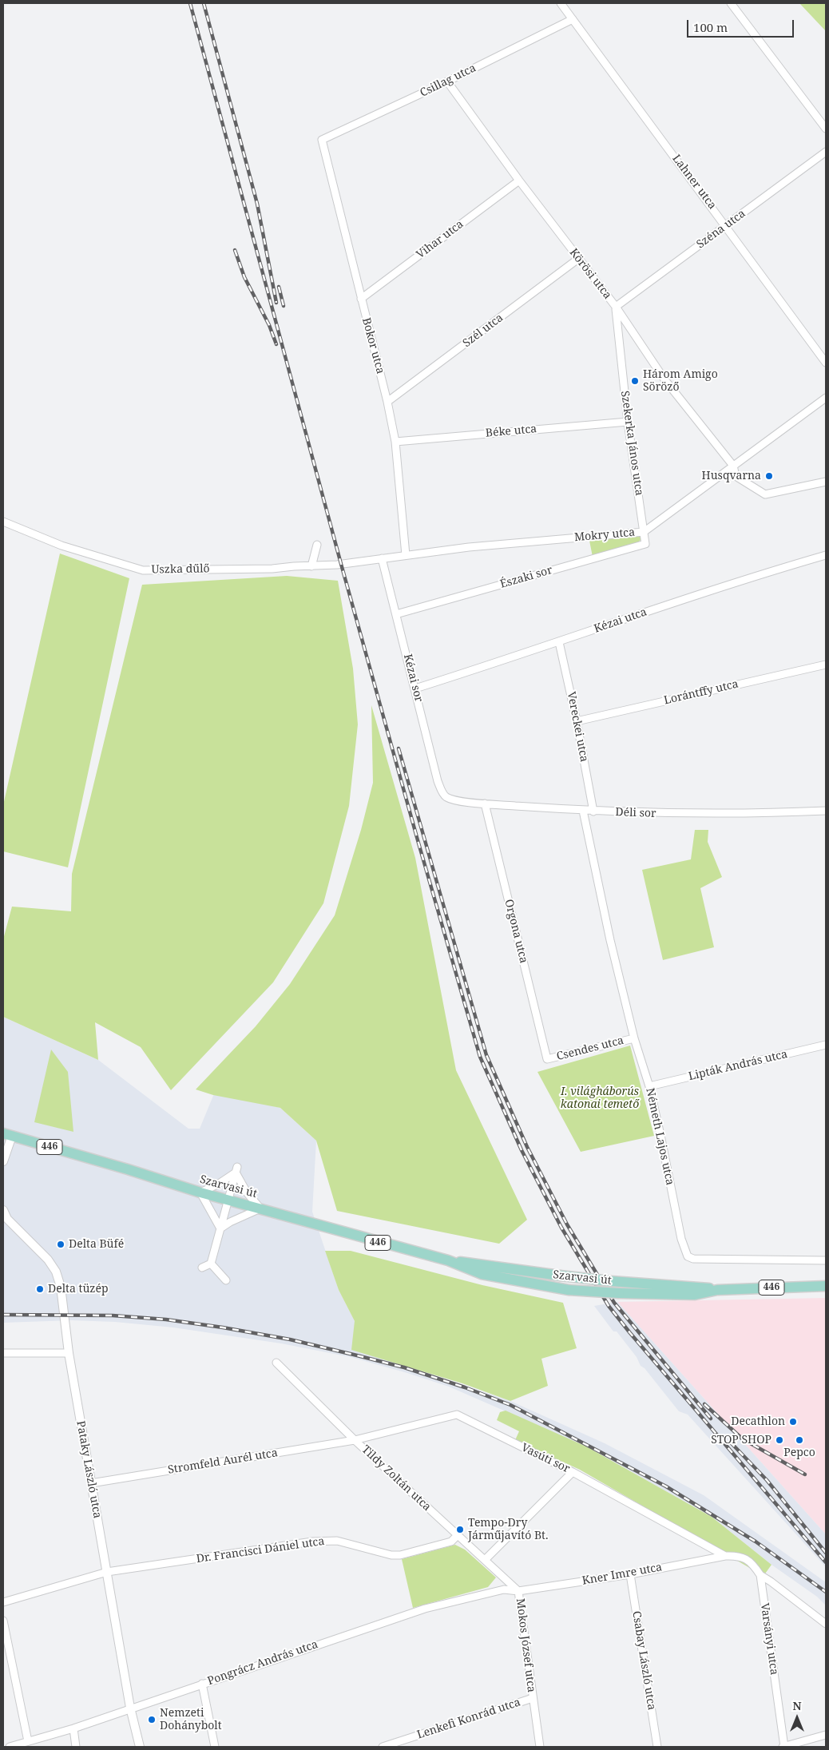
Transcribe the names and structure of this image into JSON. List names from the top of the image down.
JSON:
{
  "streets": {
    "main road": ["446", "Szarvasi út"],
    "street": [
      "Csillag utca",
      "Lahner utca",
      "Széna utca",
      "Vihar utca",
      "Körösi utca",
      "Szél utca",
      "Bokor utca",
      "Béke utca",
      "Szekerka János utca",
      "Mokry utca",
      "Uszka dűlő",
      "Északi sor",
      "Kézai utca",
      "Kézai sor",
      "Lorántffy utca",
      "Vereckei utca",
      "Déli sor",
      "Orgona utca",
      "Csendes utca",
      "Lipták András utca",
      "Németh Lajos utca",
      "Vasúti sor",
      "Stromfeld Aurél utca",
      "Pataky László utca",
      "Tildy Zoltán utca",
      "Dr. Francisci Dániel utca",
      "Kner Imre utca",
      "Varsányi utca",
      "Mokos József utca",
      "Csabay László utca",
      "Pongrácz András utca",
      "Lenkefi Konrád utca"
    ]
  },
  "crossings": [
    ["Csillag utca", "Lahner utca"],
    ["Csillag utca", "Körösi utca"],
    ["Csillag utca", "Bokor utca"],
    ["Lahner utca", "Széna utca"],
    ["Széna utca", "Körösi utca"],
    ["Széna utca", "Szekerka János utca"],
    ["Vihar utca", "Körösi utca"],
    ["Vihar utca", "Bokor utca"],
    ["Körösi utca", "Szél utca"],
    ["Körösi utca", "Szekerka János utca"],
    ["Körösi utca", "Mokry utca"],
    ["Szél utca", "Bokor utca"],
    ["Bokor utca", "Béke utca"],
    ["Bokor utca", "Mokry utca"],
    ["Béke utca", "Szekerka János utca"],
    ["Szekerka János utca", "Mokry utca"],
    ["Szekerka János utca", "Északi sor"],
    ["Mokry utca", "Uszka dűlő"],
    ["Mokry utca", "Északi sor"],
    ["Mokry utca", "Kézai sor"],
    ["Északi sor", "Kézai sor"],
    ["Kézai utca", "Kézai sor"],
    ["Kézai utca", "Vereckei utca"],
    ["Kézai sor", "Déli sor"],
    ["Lorántffy utca", "Vereckei utca"],
    ["Vereckei utca", "Déli sor"],
    ["Déli sor", "Orgona utca"],
    ["Déli sor", "Németh Lajos utca"],
    ["Orgona utca", "Csendes utca"],
    ["Csendes utca", "Németh Lajos utca"],
    ["Lipták András utca", "Németh Lajos utca"],
    ["Vasúti sor", "Stromfeld Aurél utca"],
    ["Vasúti sor", "Tildy Zoltán utca"],
    ["Vasúti sor", "Kner Imre utca"],
    ["Stromfeld Aurél utca", "Pataky László utca"],
    ["Stromfeld Aurél utca", "Tildy Zoltán utca"],
    ["Pataky László utca", "Dr. Francisci Dániel utca"],
    ["Pataky László utca", "Pongrácz András utca"],
    ["Tildy Zoltán utca", "Dr. Francisci Dániel utca"],
    ["Tildy Zoltán utca", "Kner Imre utca"],
    ["Tildy Zoltán utca", "Mokos József utca"],
    ["Tildy Zoltán utca", "Pongrácz András utca"],
    ["Kner Imre utca", "Mokos József utca"],
    ["Kner Imre utca", "Csabay László utca"],
    ["Kner Imre utca", "Pongrácz András utca"],
    ["Mokos József utca", "Pongrácz András utca"],
    ["Mokos József utca", "Lenkefi Konrád utca"]
  ],
  "parks": ["I. világháborús katonai temető"],
  "places": [
    "Három Amigo Söröző",
    "Husqvarna",
    "Delta Büfé",
    "Delta tüzép",
    "Decathlon",
    "STOP SHOP",
    "Pepco",
    "Tempo-Dry Járműjavító Bt.",
    "Nemzeti Dohánybolt"
  ],
  "scale_bar": "100 m",
  "north": "top"
}
